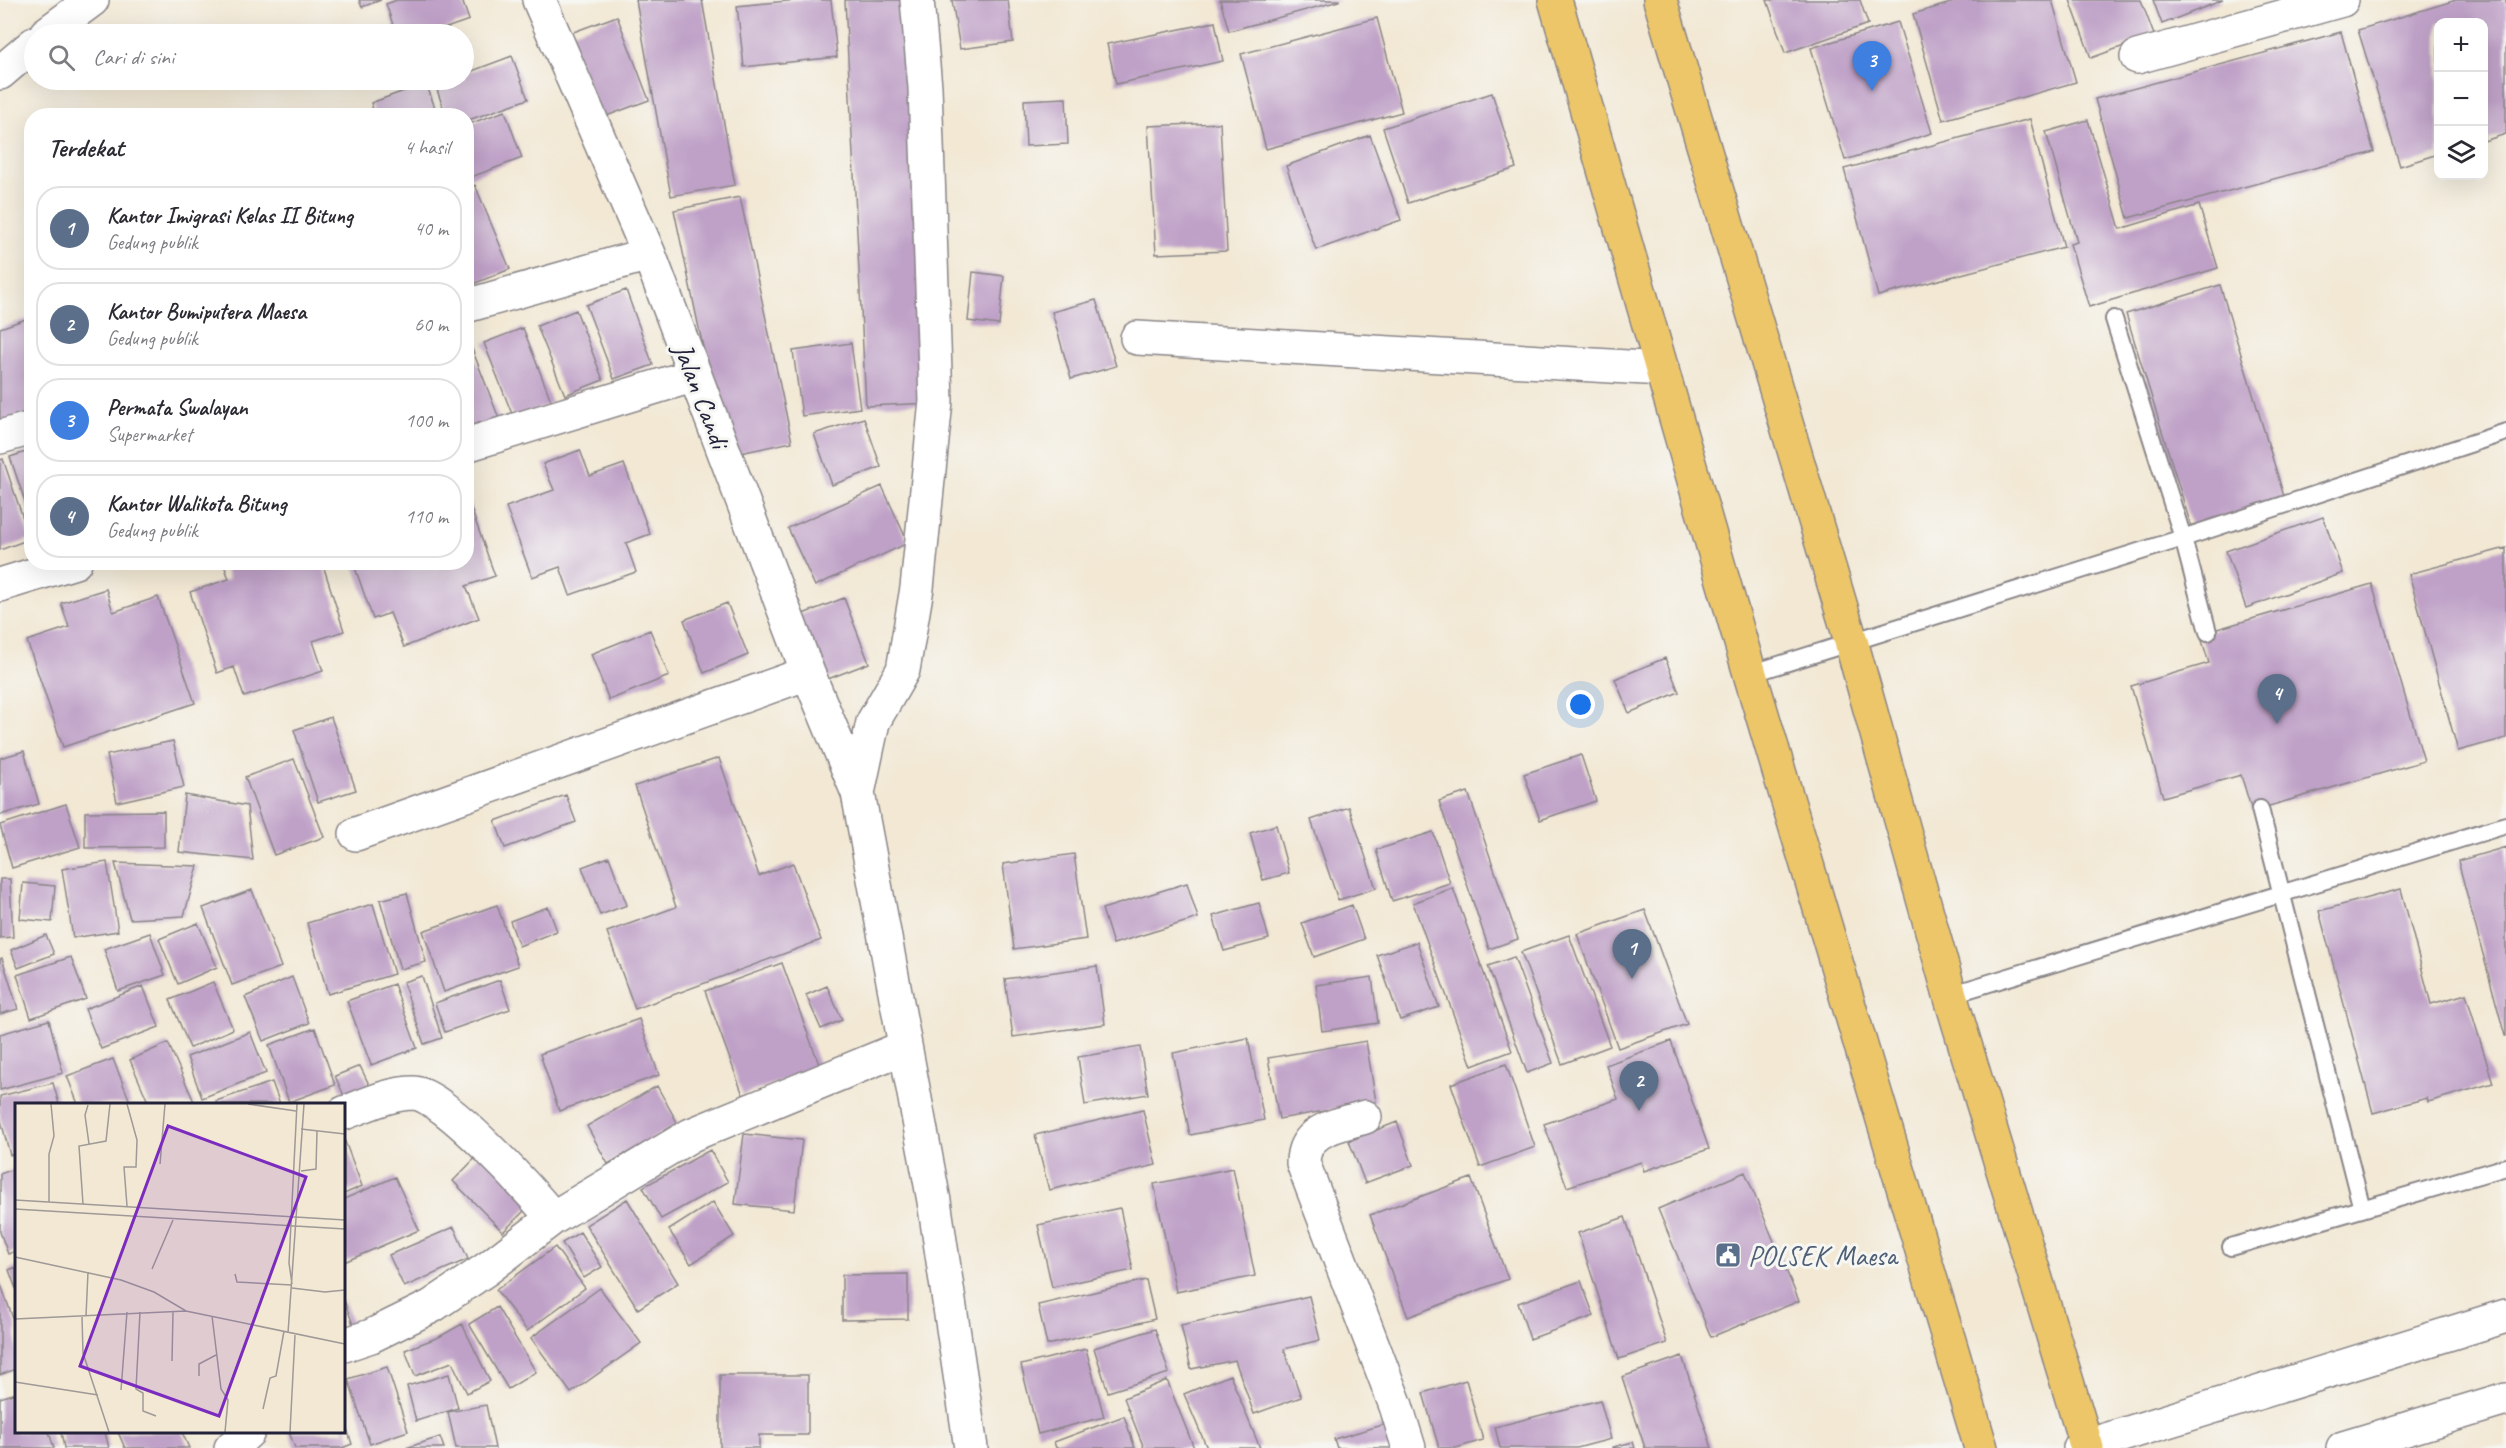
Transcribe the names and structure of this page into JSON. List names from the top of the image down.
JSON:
{
  "streets": {
    "street": ["Jalan Candi"]
  },
  "places": {
    "public building": ["POLSEK Maesa"]
  },
  "page": {
    "map_buttons": ["+", "−"],
    "search": "Cari di sini",
    "pins": [
      "3",
      "4",
      "1",
      "2"
    ],
    "heading": ["Terdekat", "4 hasil"],
    "list": [
      {
        "mark": "1",
        "name": "Kantor Imigrasi Kelas II Bitung",
        "note": "Gedung publik",
        "value": "40 m"
      },
      {
        "mark": "2",
        "name": "Kantor Bumiputera Maesa",
        "note": "Gedung publik",
        "value": "60 m"
      },
      {
        "mark": "3",
        "name": "Permata Swalayan",
        "note": "Supermarket",
        "value": "100 m"
      },
      {
        "mark": "4",
        "name": "Kantor Walikota Bitung",
        "note": "Gedung publik",
        "value": "110 m"
      }
    ]
  }
}
